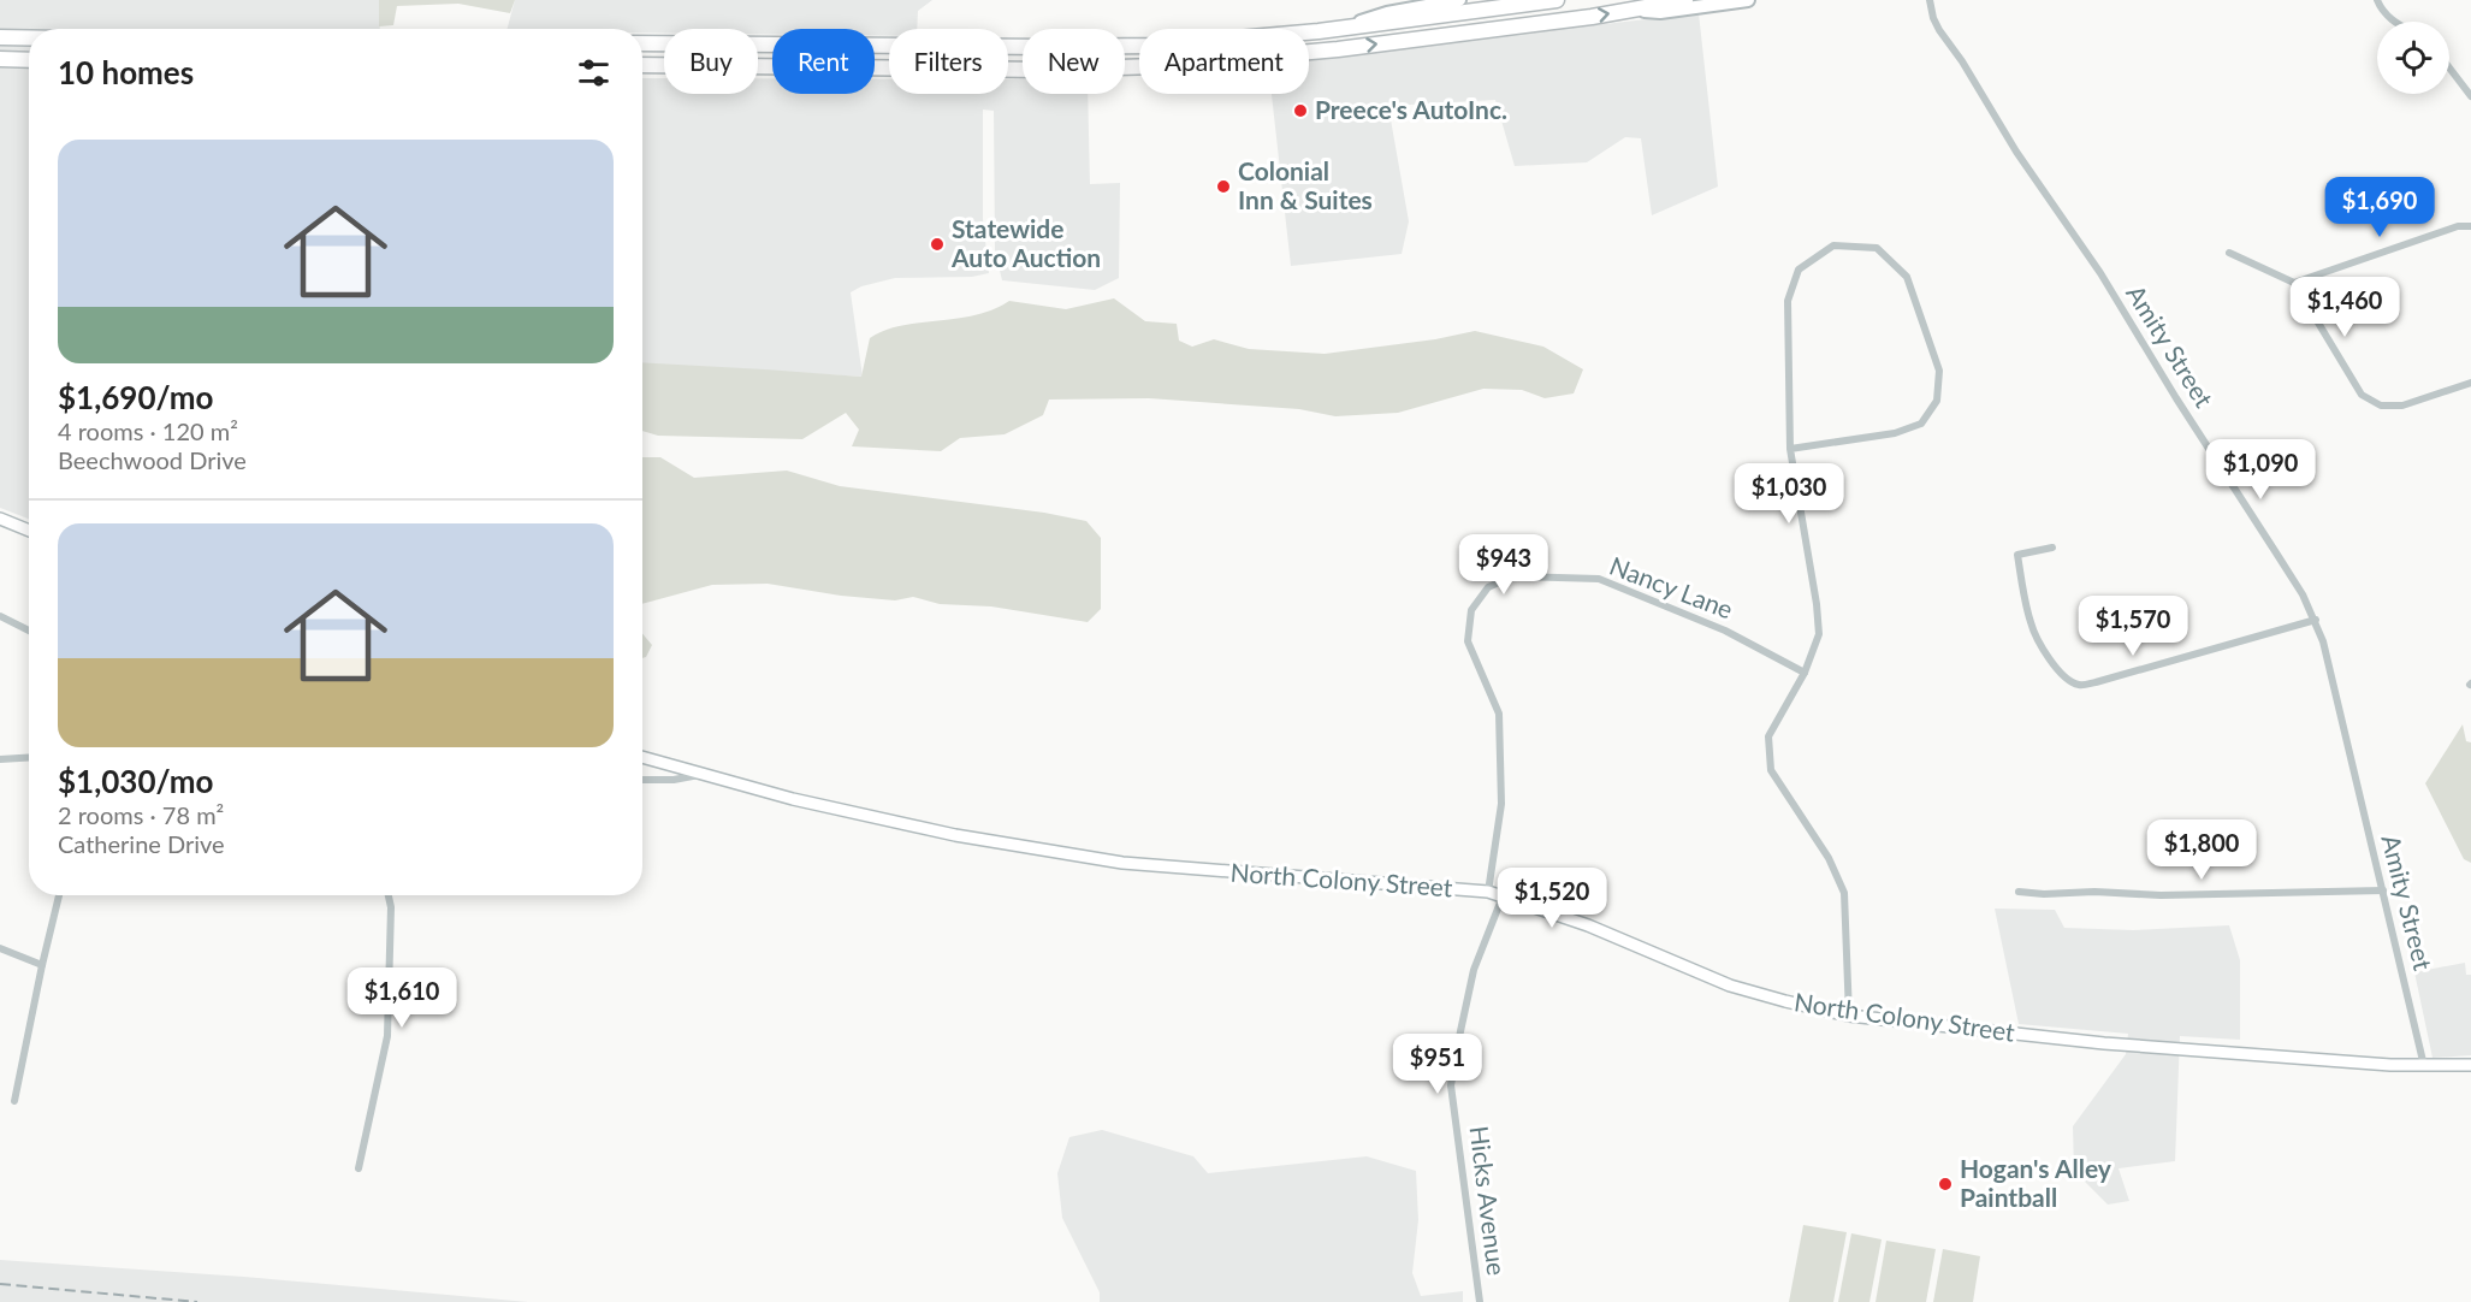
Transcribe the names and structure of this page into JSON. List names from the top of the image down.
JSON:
{
  "streets": {
    "main road": ["North Colony Street"],
    "street": ["Amity Street", "Nancy Lane", "Hicks Avenue"]
  },
  "crossings": [
    ["Amity Street", "North Colony Street"],
    ["Nancy Lane", "North Colony Street"],
    ["North Colony Street", "Hicks Avenue"]
  ],
  "places": [
    "Preece's AutoInc.",
    "Colonial Inn & Suites",
    "Statewide Auto Auction",
    "Hogan's Alley Paintball"
  ],
  "page": {
    "chip": [
      "Buy",
      "Rent",
      "Filters",
      "New",
      "Apartment"
    ],
    "heading": "10 homes",
    "list": [
      {
        "name": "$1,690/mo",
        "note": "4 rooms · 120 m² · Beechwood Drive"
      },
      {
        "name": "$1,030/mo",
        "note": "2 rooms · 78 m² · Catherine Drive"
      }
    ],
    "price": [
      "$1,690",
      "$1,460",
      "$1,090",
      "$1,030",
      "$943",
      "$1,570",
      "$1,800",
      "$1,520",
      "$1,610",
      "$951"
    ]
  }
}
